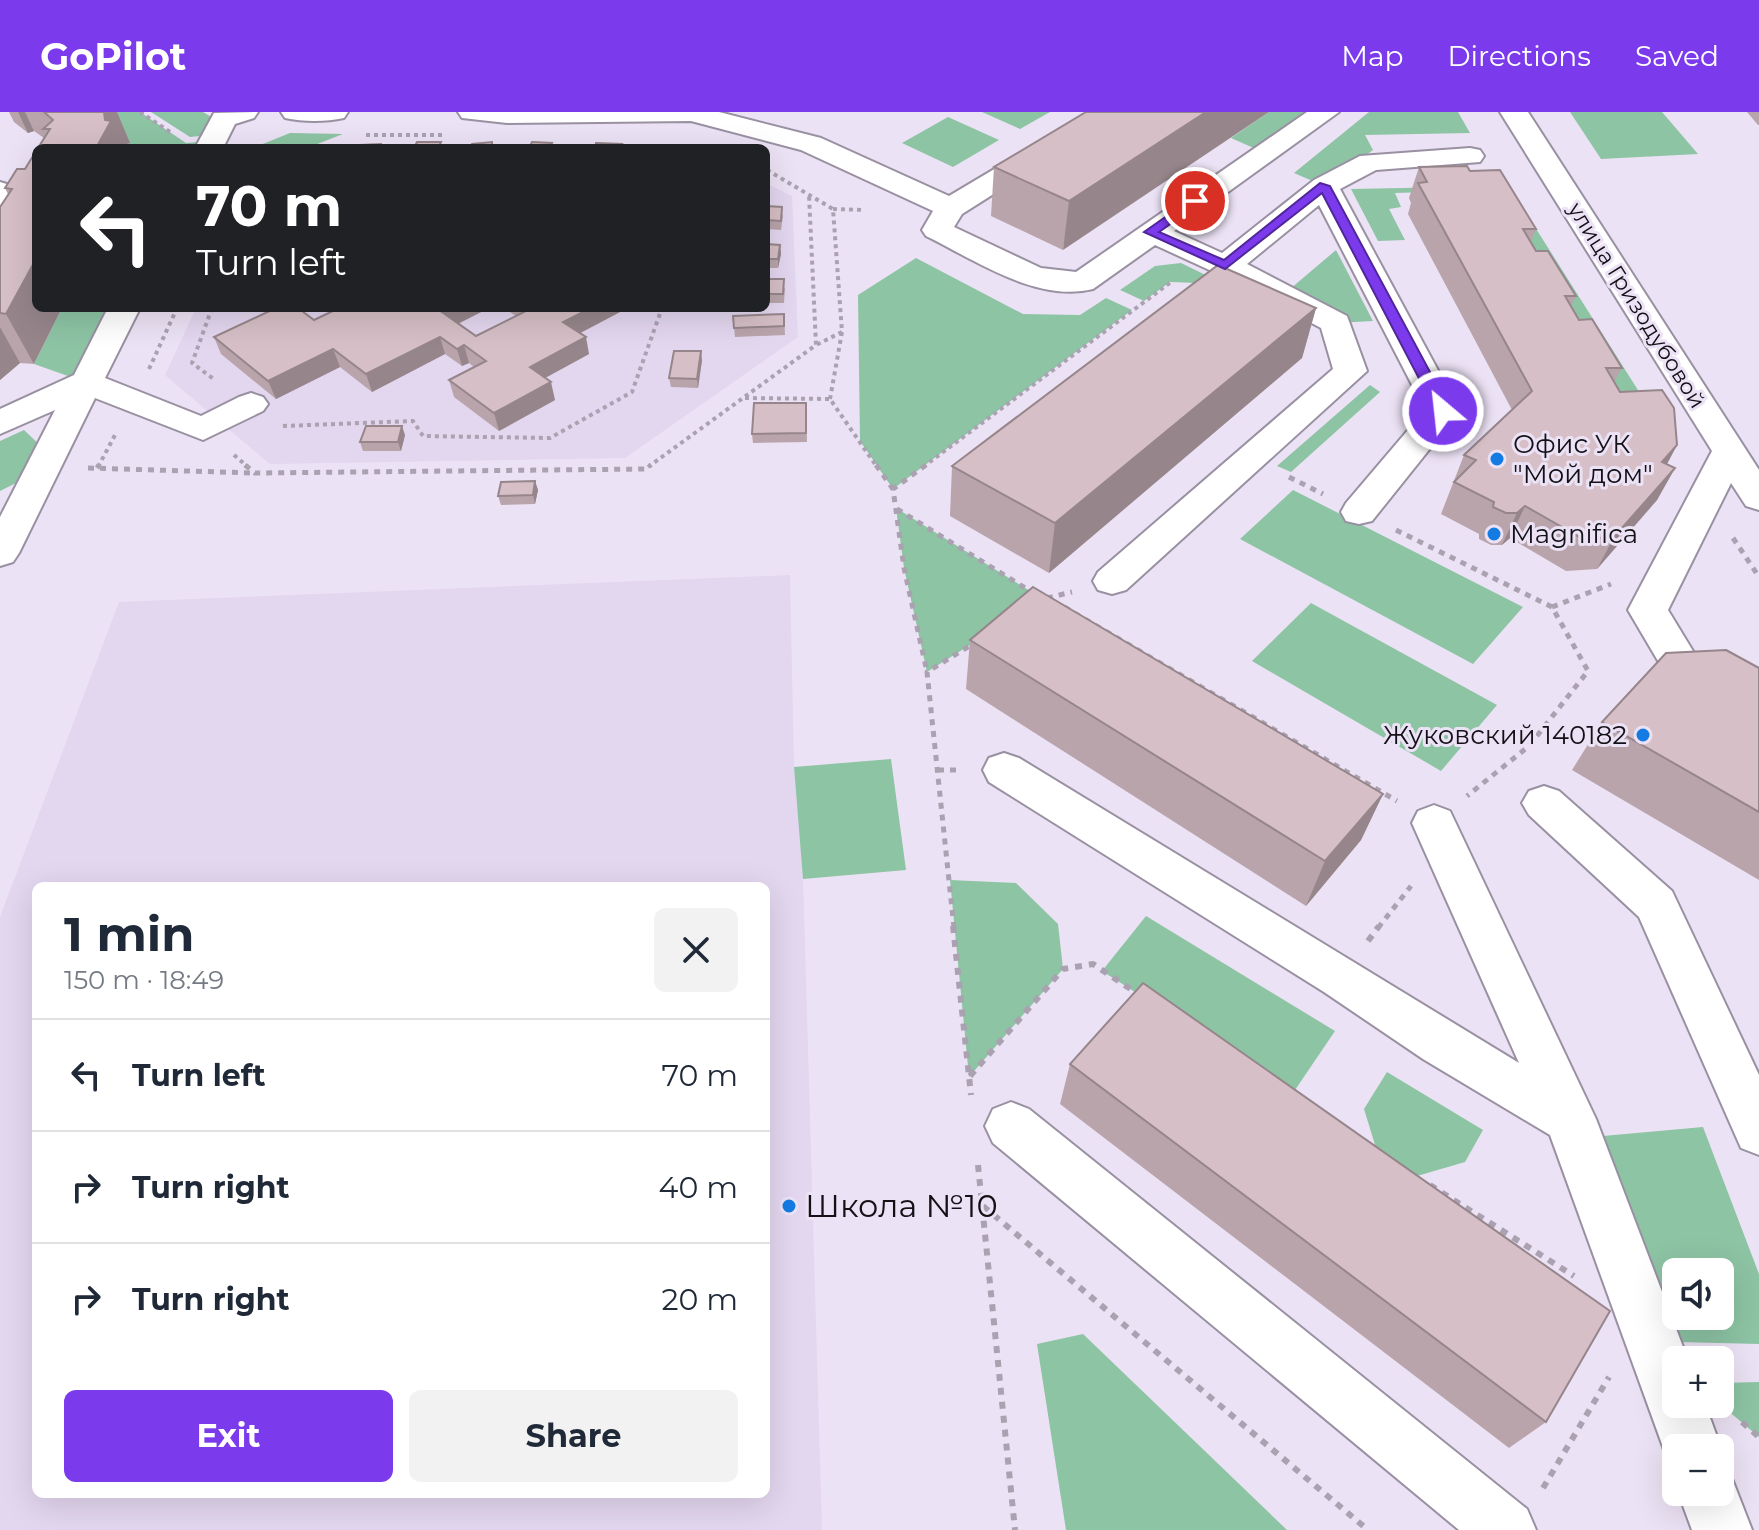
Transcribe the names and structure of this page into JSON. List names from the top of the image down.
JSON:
{
  "streets": {
    "street": ["улица Гризодубовой"]
  },
  "places": [
    "Офис УК \"Мой дом\"",
    "Magnifica",
    "Жуковский 140182",
    "Школа №10"
  ],
  "page": {
    "header": "GoPilot",
    "nav": ["Map", "Directions", "Saved"],
    "turn": ["70 m", "Turn left"],
    "heading": ["1 min", "150 m · 18:49"],
    "list": [
      {
        "name": "Turn left",
        "value": "70 m"
      },
      {
        "name": "Turn right",
        "value": "40 m"
      },
      {
        "name": "Turn right",
        "value": "20 m"
      }
    ],
    "map_buttons": ["+", "−"],
    "buttons": ["Exit", "Share"]
  }
}
